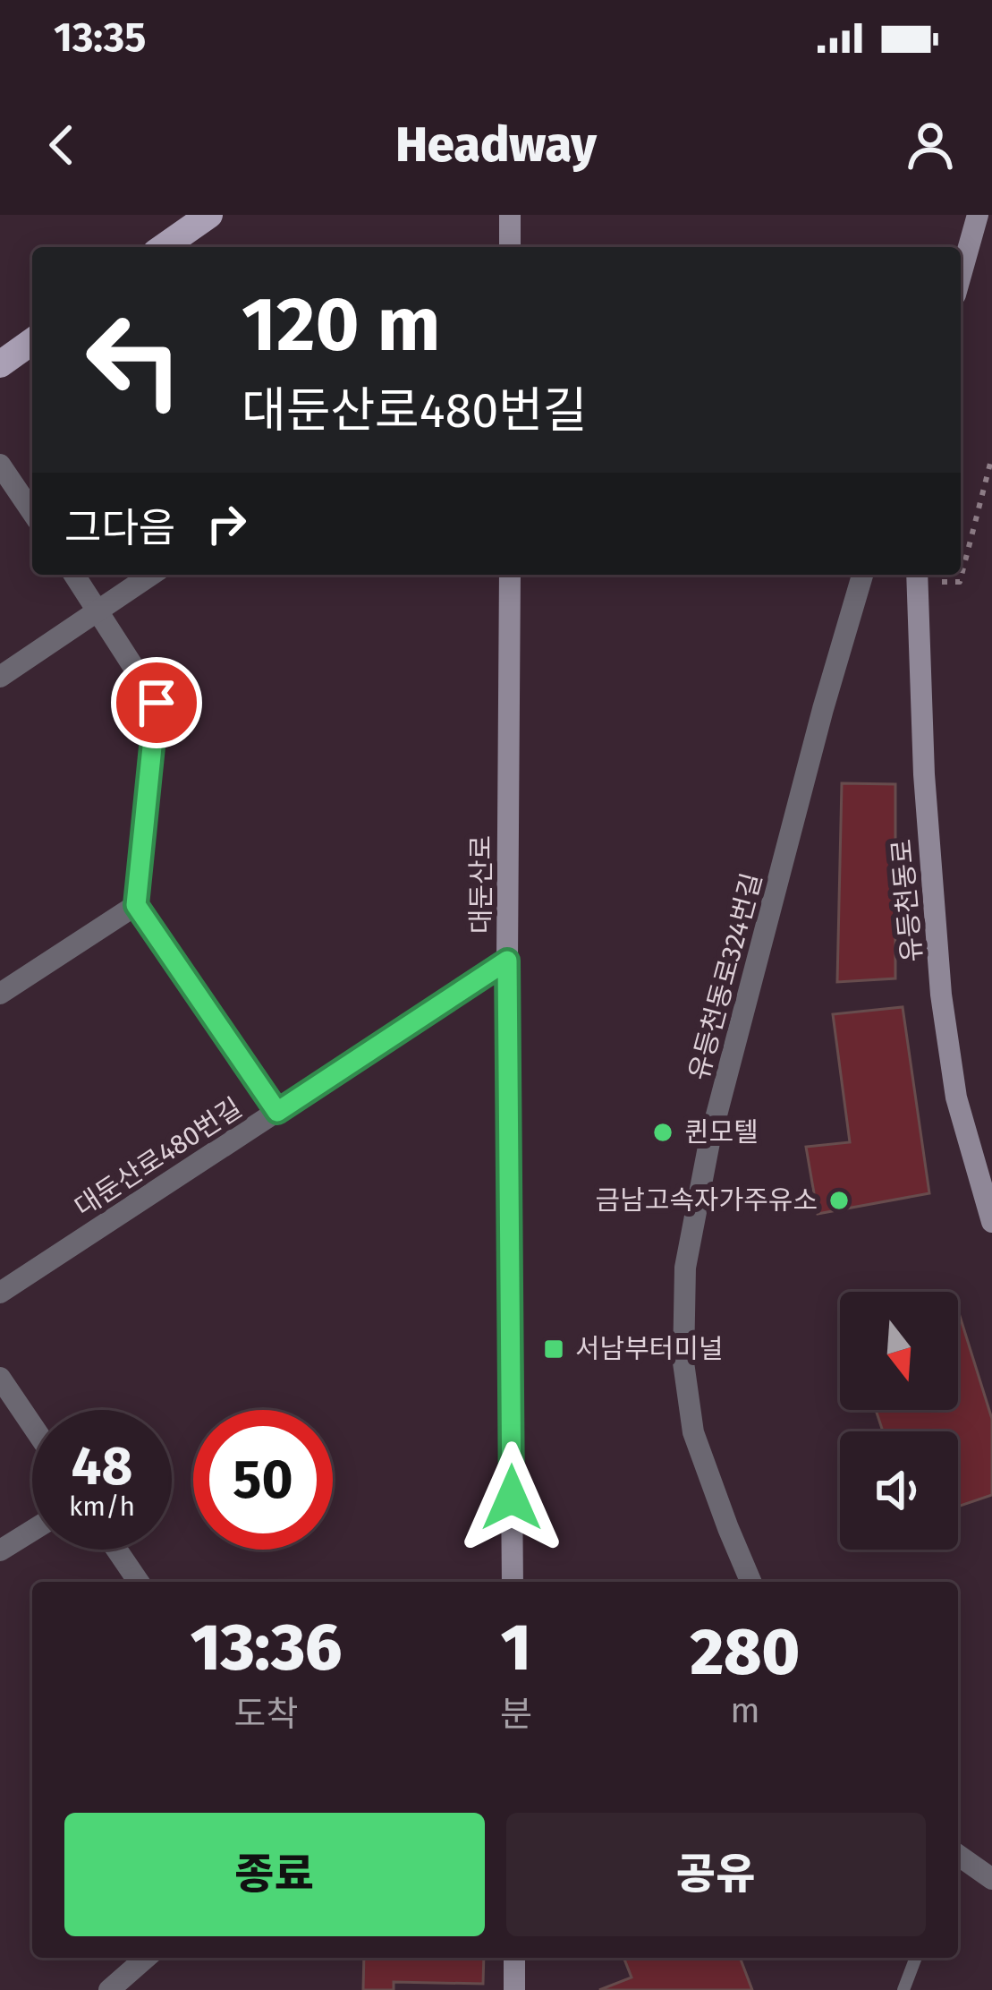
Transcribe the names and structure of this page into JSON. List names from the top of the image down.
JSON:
{
  "streets": {
    "main road": ["대둔산로", "유등천동로"],
    "street": ["유등천동로324번길", "대둔산로480번길"]
  },
  "crossings": [
    ["대둔산로", "대둔산로480번길"]
  ],
  "places": {
    "other": ["퀸모텔", "금남고속자가주유소"],
    "transit": ["서남부터미널"]
  },
  "north": "bottom",
  "page": {
    "status": "13:35",
    "header": "Headway",
    "turn": ["120 m", "대둔산로480번길"],
    "then": "그다음",
    "speed": "48 km/h",
    "limit": "50",
    "eta": [
      "13:36",
      "도착",
      "1",
      "분",
      "280",
      "m"
    ],
    "buttons": ["종료", "공유"]
  }
}
